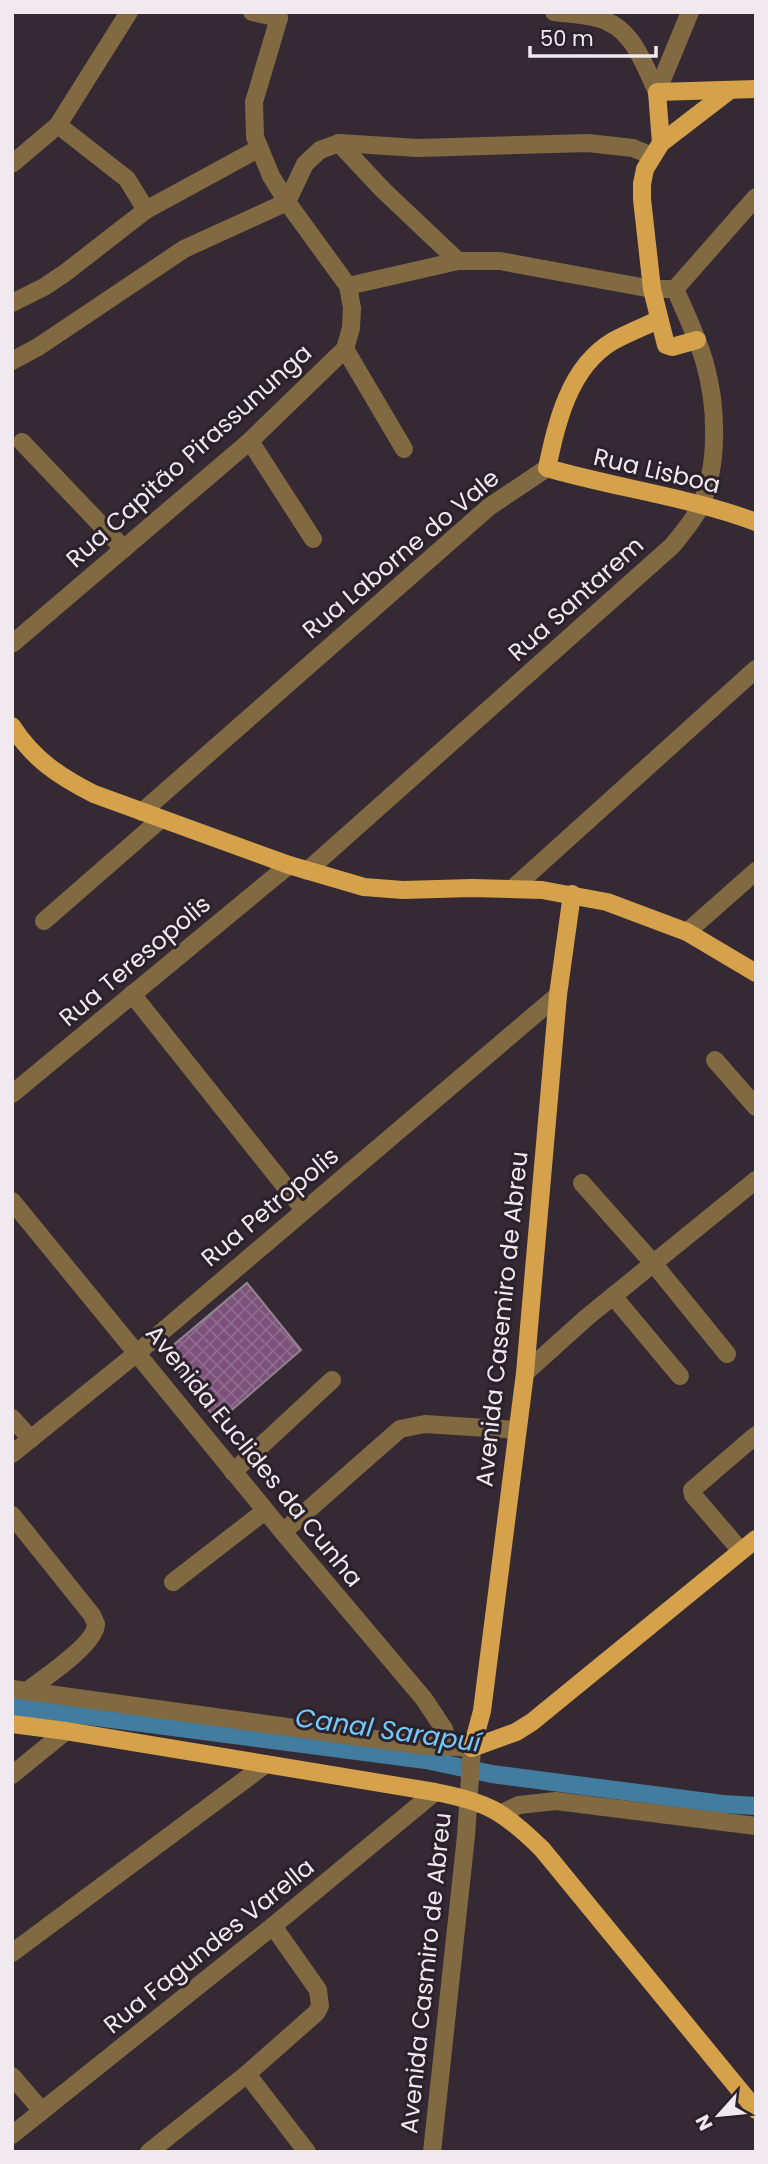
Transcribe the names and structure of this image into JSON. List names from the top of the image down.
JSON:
{
  "streets": {
    "main road": ["Rua Lisboa", "Avenida Casemiro de Abreu"],
    "street": [
      "Rua Capitão Pirassununga",
      "Rua Laborne do Vale",
      "Rua Santarem",
      "Rua Teresopolis",
      "Rua Petropolis",
      "Avenida Euclides da Cunha",
      "Rua Fagundes Varella",
      "Avenida Casmiro de Abreu"
    ]
  },
  "crossings": [
    ["Rua Lisboa", "Rua Laborne do Vale"],
    ["Rua Lisboa", "Rua Santarem"],
    ["Rua Petropolis", "Avenida Casemiro de Abreu"],
    ["Rua Petropolis", "Avenida Euclides da Cunha"],
    ["Avenida Casemiro de Abreu", "Avenida Casmiro de Abreu"]
  ],
  "water": ["Canal Sarapuí"],
  "scale_bar": "50 m",
  "north": "bottom left"
}
